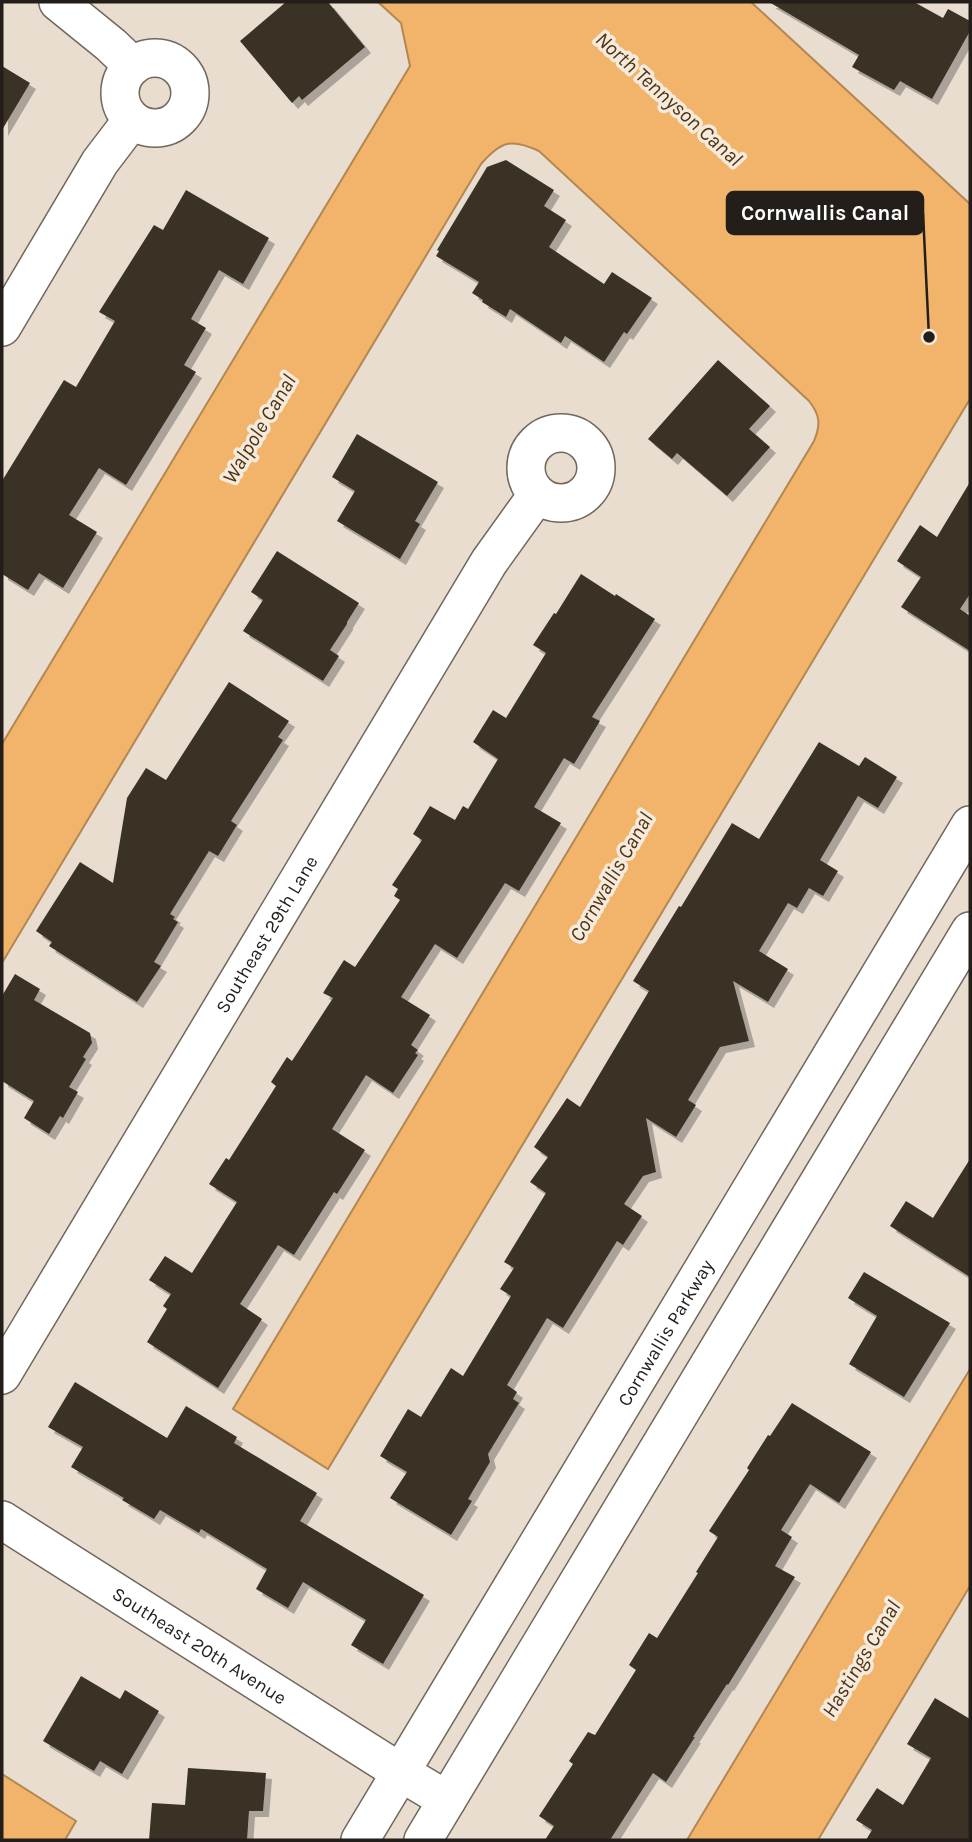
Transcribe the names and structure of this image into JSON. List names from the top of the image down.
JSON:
{
  "streets": {
    "street": ["Southeast 29th Lane", "Cornwallis Parkway", "Southeast 20th Avenue"]
  },
  "crossings": [
    ["Cornwallis Parkway", "Southeast 20th Avenue"]
  ],
  "water": [
    "North Tennyson Canal",
    "Walpole Canal",
    "Cornwallis Canal",
    "Hastings Canal"
  ],
  "places": ["Cornwallis Canal"]
}
